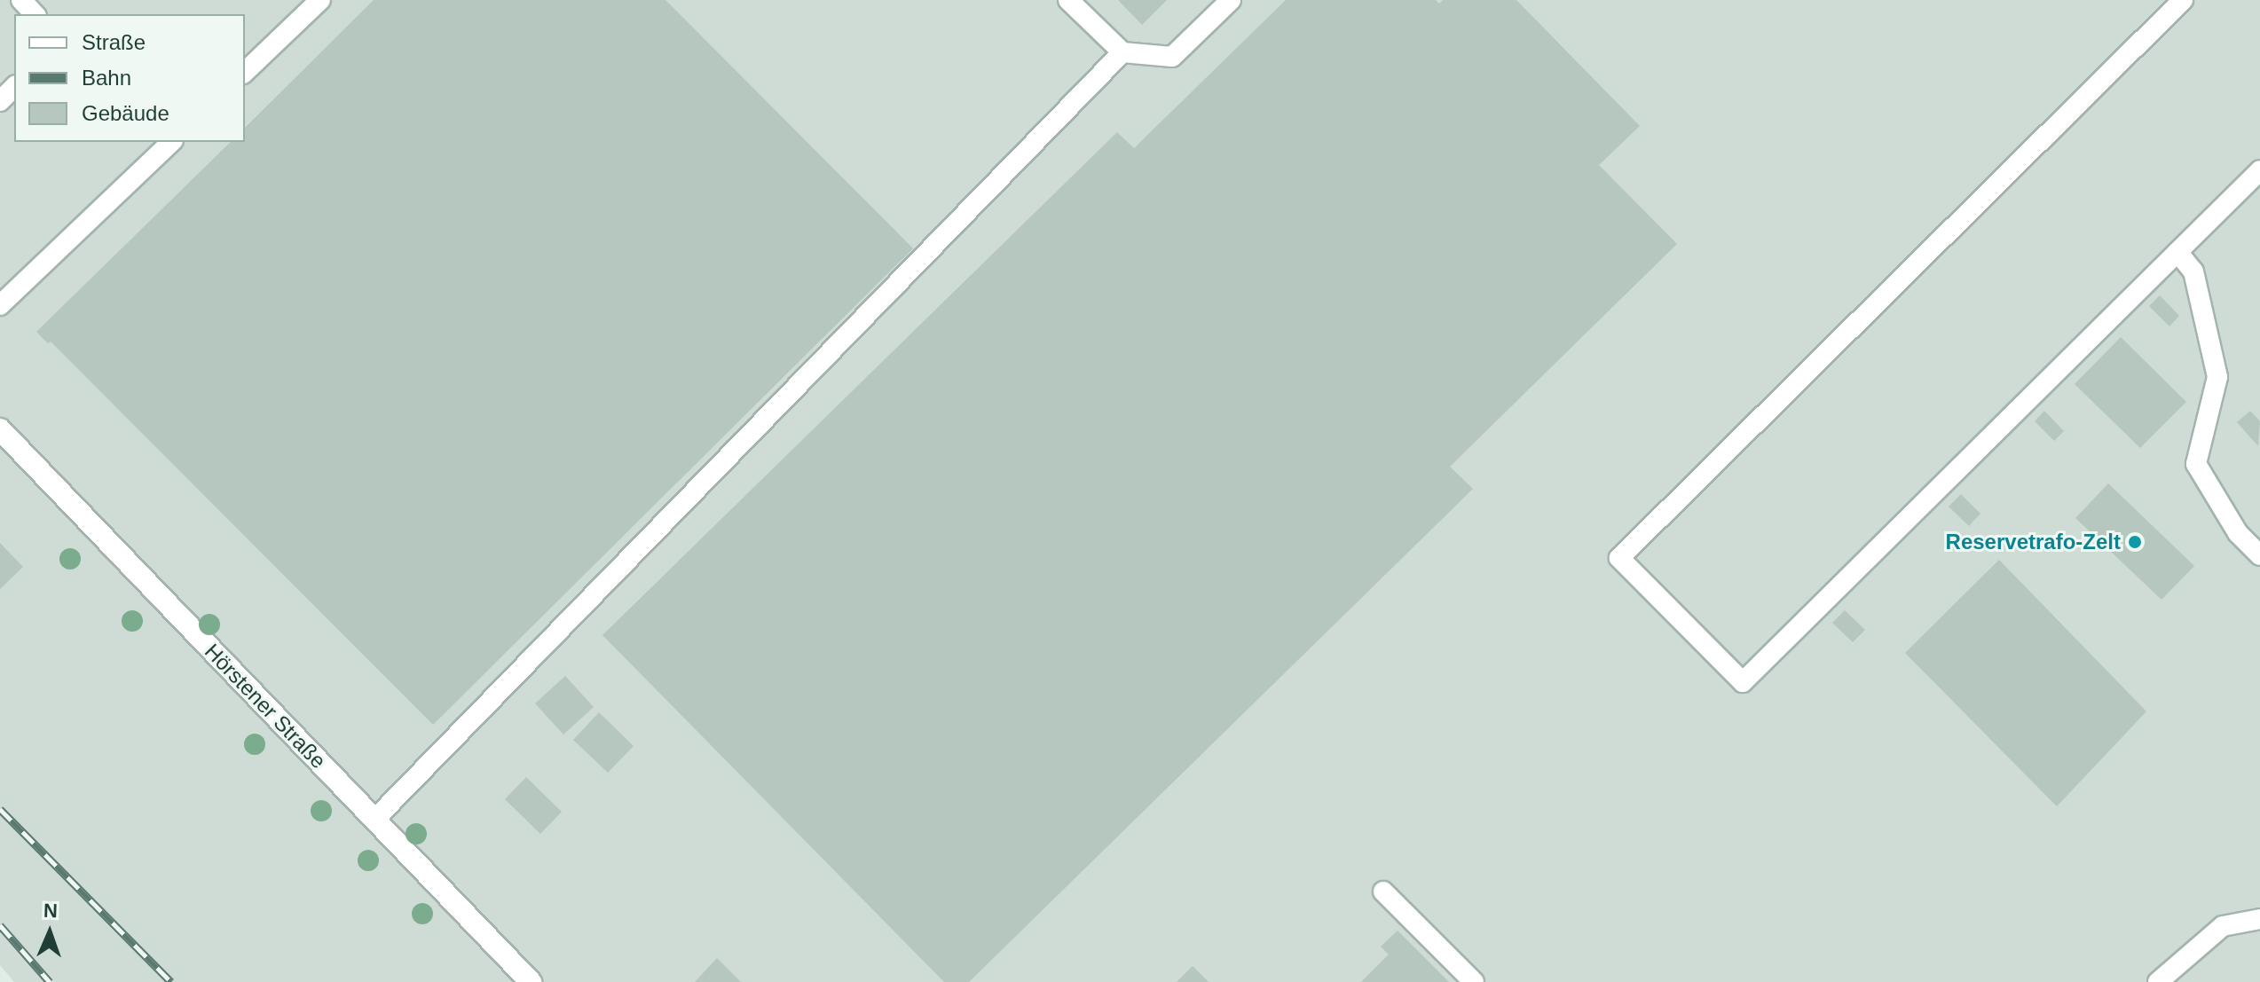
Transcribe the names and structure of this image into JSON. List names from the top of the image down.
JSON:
{
  "streets": {
    "street": ["Hörstener Straße"]
  },
  "places": ["Reservetrafo-Zelt"],
  "legend": ["Straße", "Bahn", "Gebäude"],
  "north": "top"
}
